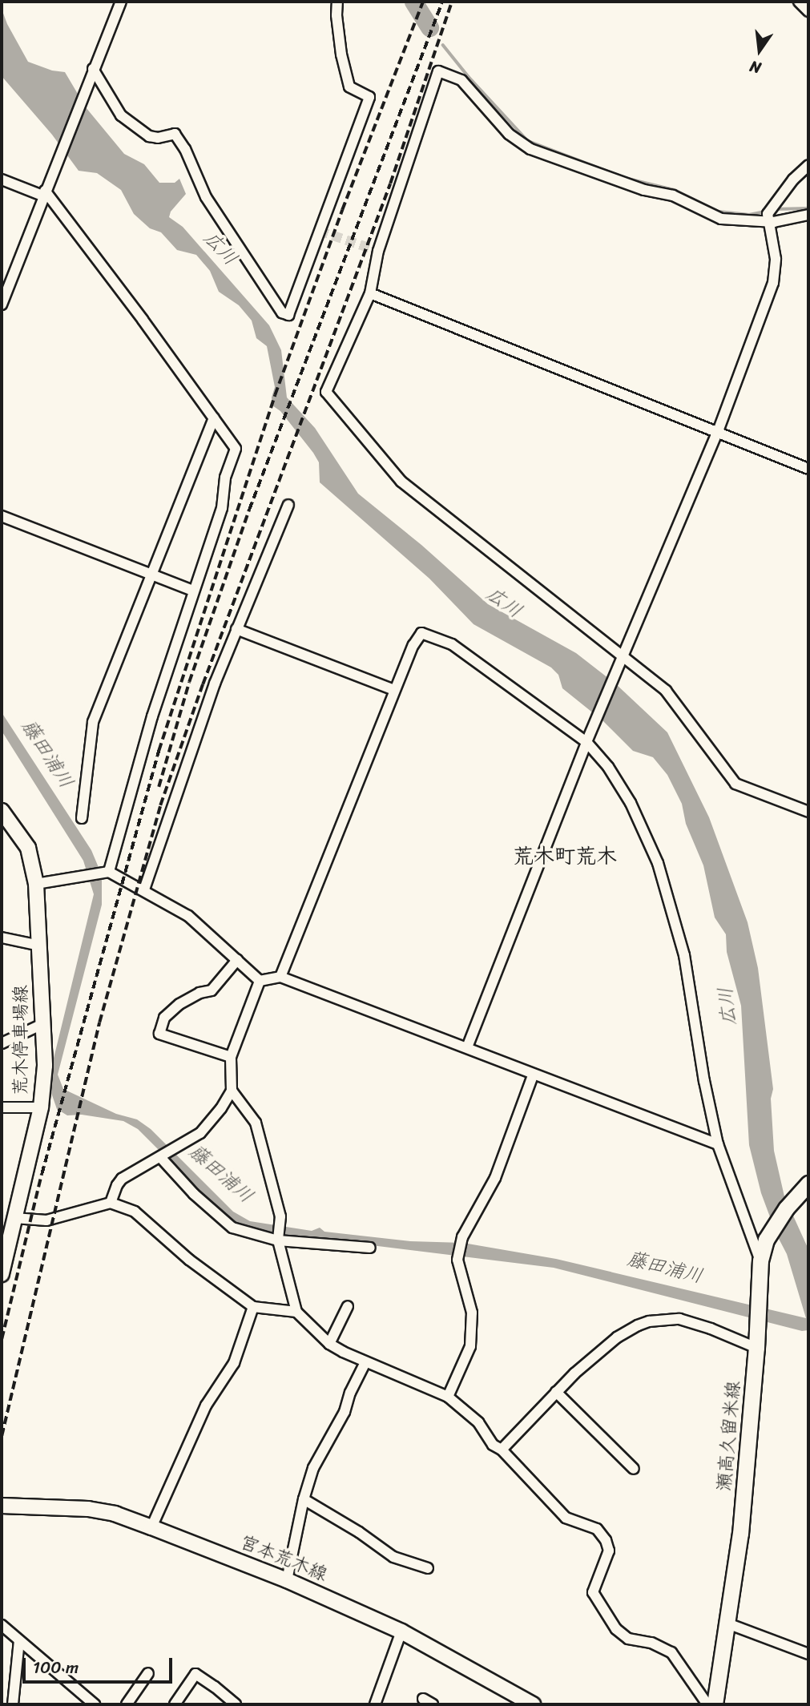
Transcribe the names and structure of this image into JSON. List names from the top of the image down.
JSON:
{
  "streets": {
    "main road": ["荒木停車場線", "瀬高久留米線", "宮本荒木線"]
  },
  "districts": ["荒木町荒木"],
  "water": ["広川", "藤田浦川"],
  "scale_bar": "100 m",
  "north": "bottom"
}
